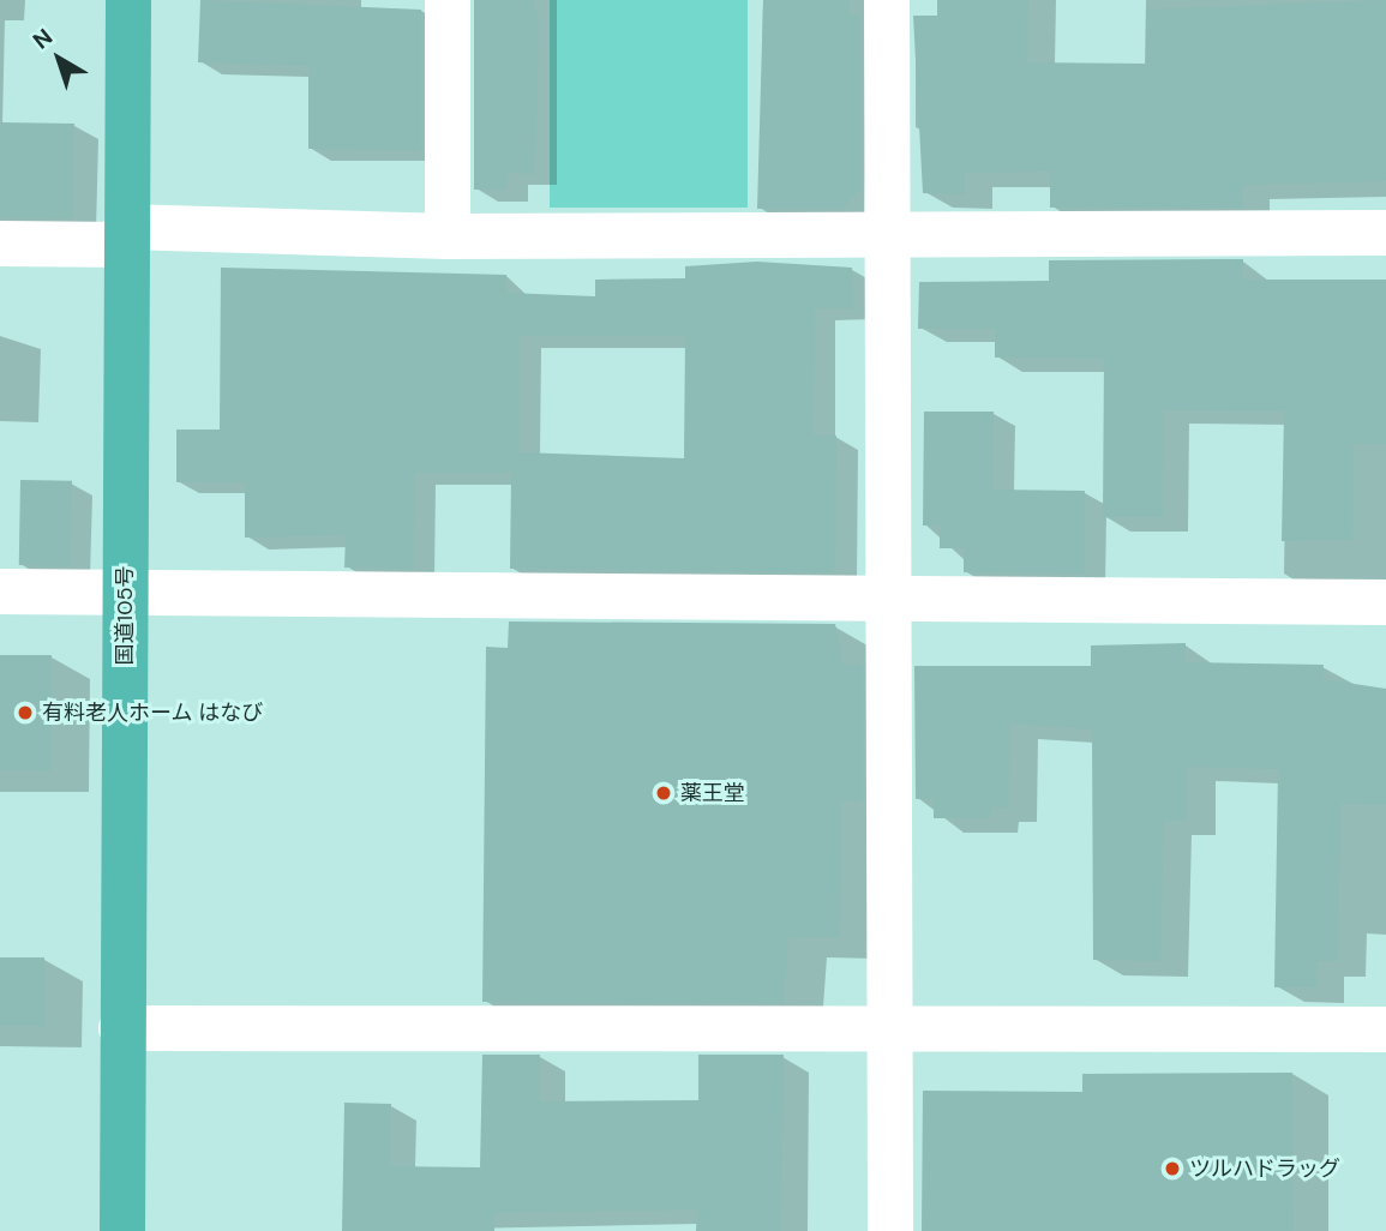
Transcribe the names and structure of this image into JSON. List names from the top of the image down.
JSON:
{
  "streets": {
    "highway": ["国道105号"]
  },
  "places": ["有料老人ホーム はなび", "薬王堂", "ツルハドラッグ"],
  "north": "top left"
}
